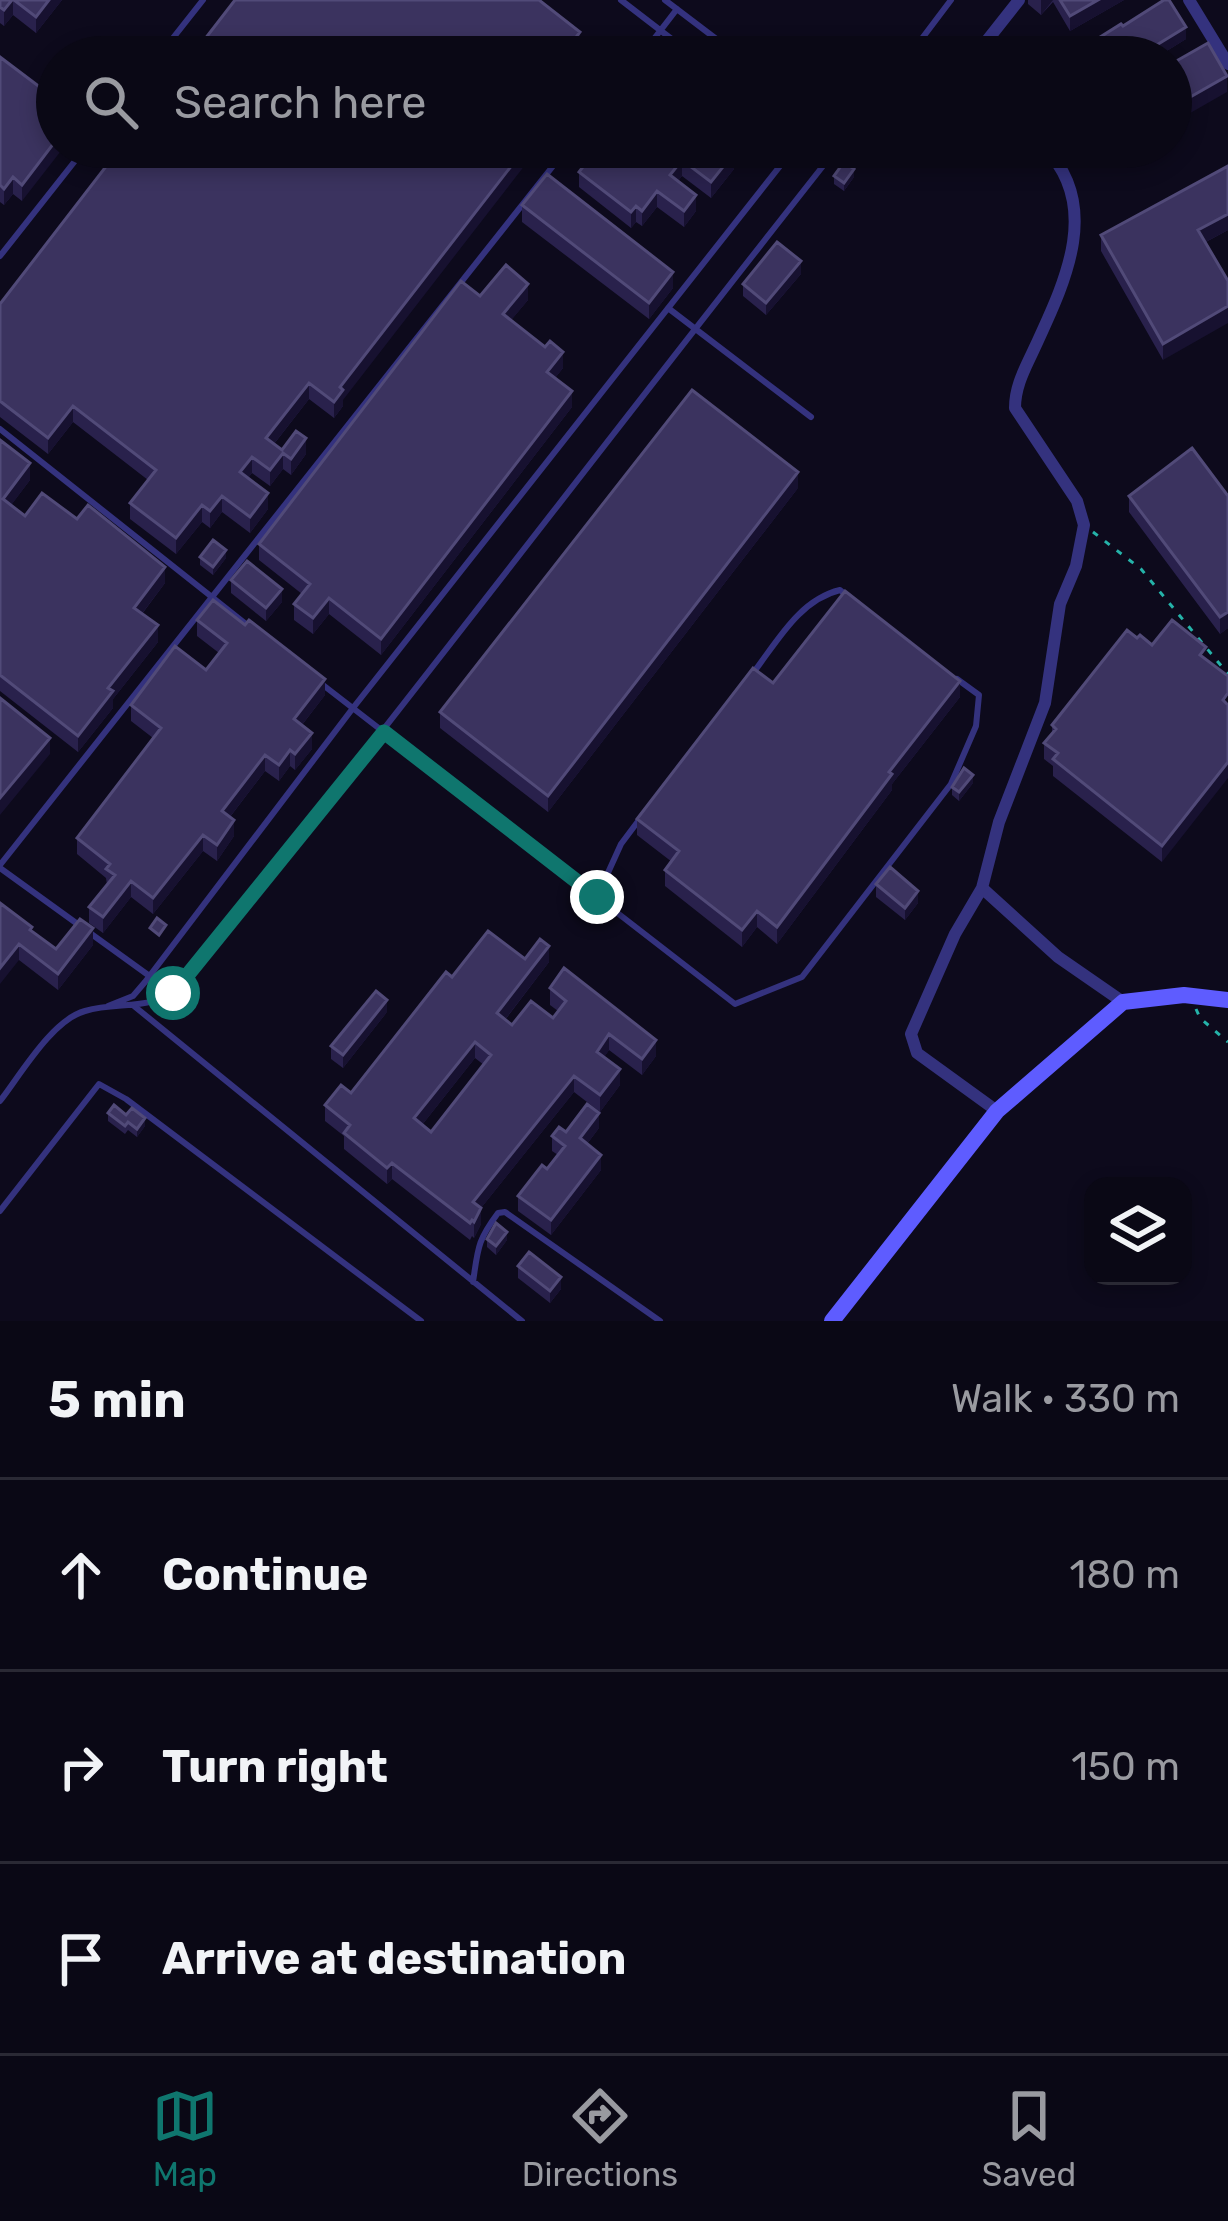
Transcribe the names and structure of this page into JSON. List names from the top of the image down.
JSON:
{
  "page": {
    "search": "Search here",
    "heading": ["5 min", "Walk · 330 m"],
    "list": [
      ["Continue", "180 m"],
      ["Turn right", "150 m"],
      "Arrive at destination"
    ],
    "nav": ["Map", "Directions", "Saved"]
  }
}
